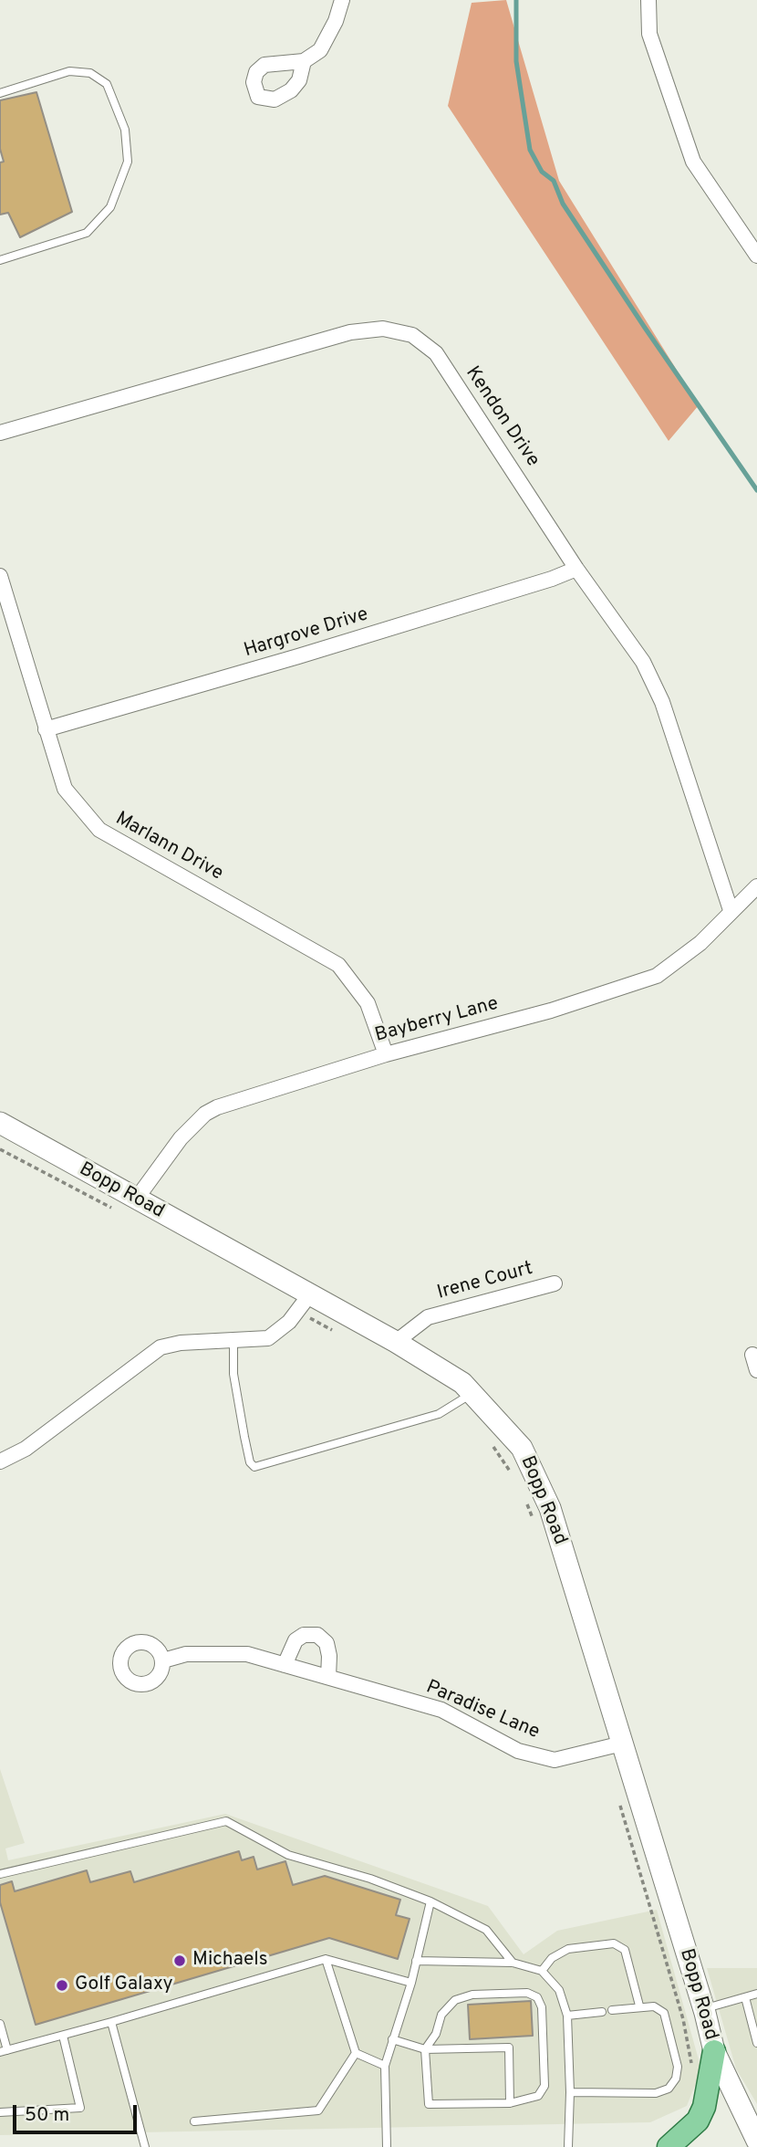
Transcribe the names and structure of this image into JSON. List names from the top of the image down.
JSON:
{
  "streets": {
    "street": [
      "Kendon Drive",
      "Hargrove Drive",
      "Marlann Drive",
      "Bayberry Lane",
      "Bopp Road",
      "Irene Court",
      "Paradise Lane"
    ]
  },
  "crossings": [
    ["Kendon Drive", "Hargrove Drive"],
    ["Kendon Drive", "Bayberry Lane"],
    ["Hargrove Drive", "Marlann Drive"],
    ["Marlann Drive", "Bayberry Lane"],
    ["Bayberry Lane", "Bopp Road"],
    ["Bopp Road", "Irene Court"],
    ["Bopp Road", "Paradise Lane"]
  ],
  "places": ["Michaels", "Golf Galaxy"],
  "scale_bar": "50 m"
}
